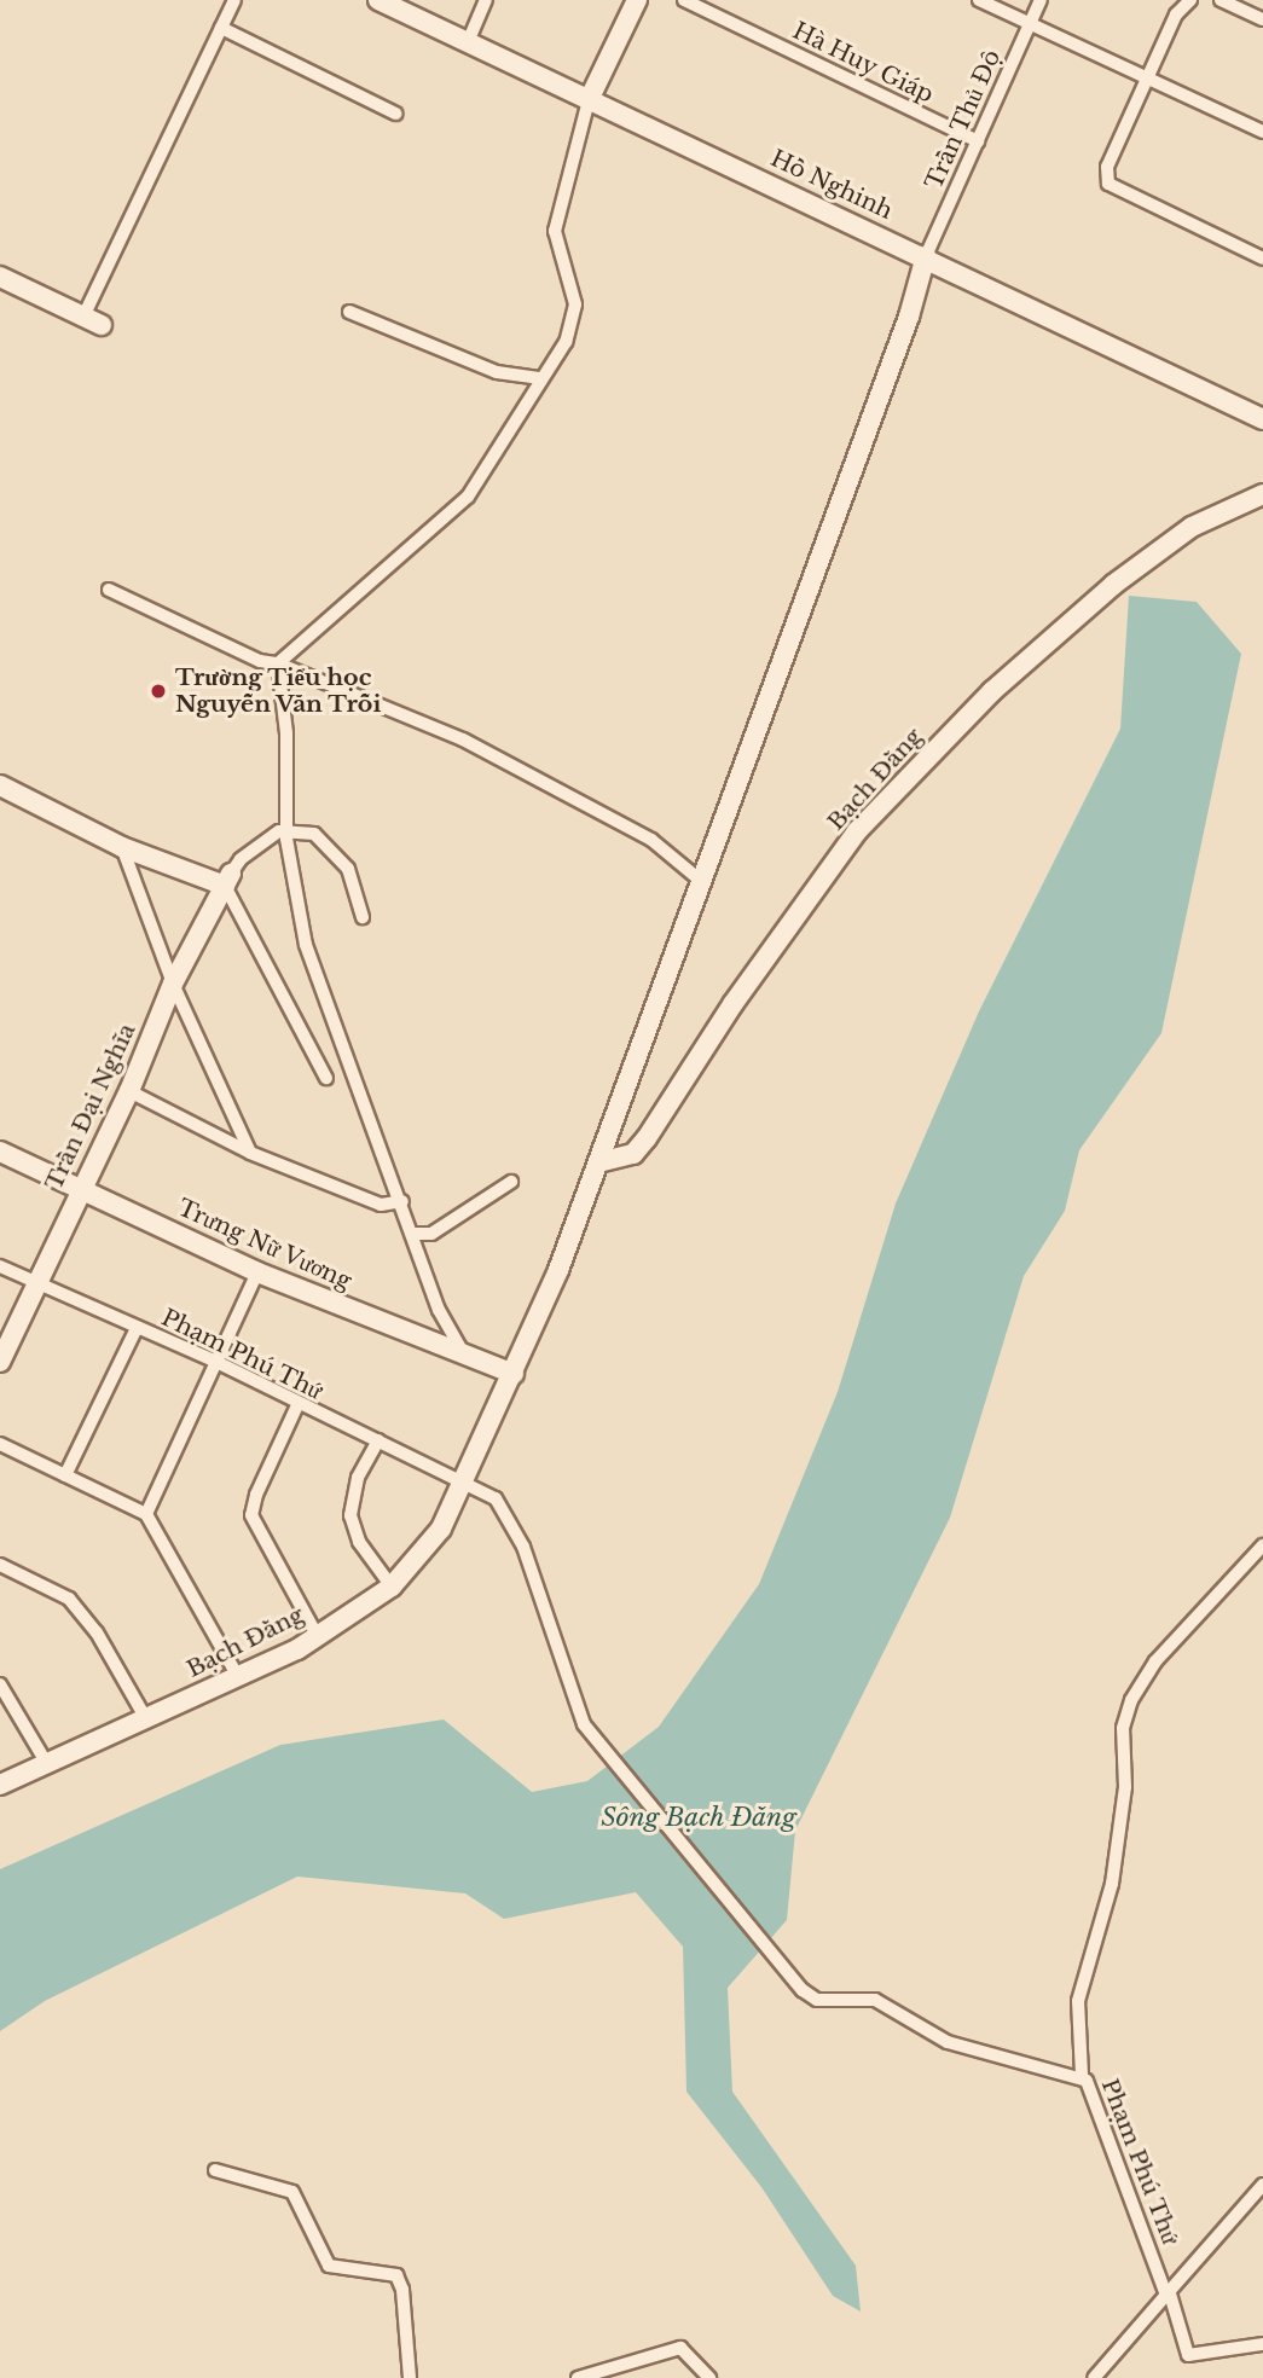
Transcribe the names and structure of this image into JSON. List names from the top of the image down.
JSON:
{
  "streets": {
    "street": [
      "Hà Huy Giáp",
      "Trần Thủ Độ",
      "Hồ Nghinh",
      "Bạch Đằng",
      "Trần Đại Nghĩa",
      "Trưng Nữ Vương",
      "Phạm Phú Thứ"
    ]
  },
  "crossings": [
    ["Hà Huy Giáp", "Trần Thủ Độ"],
    ["Trần Thủ Độ", "Hồ Nghinh"],
    ["Trần Thủ Độ", "Bạch Đằng"],
    ["Hồ Nghinh", "Bạch Đằng"],
    ["Bạch Đằng", "Trưng Nữ Vương"],
    ["Bạch Đằng", "Phạm Phú Thứ"],
    ["Trần Đại Nghĩa", "Trưng Nữ Vương"],
    ["Trần Đại Nghĩa", "Phạm Phú Thứ"]
  ],
  "water": ["Sông Bạch Đằng"],
  "places": ["Trường Tiểu học Nguyễn Văn Trỗi"]
}
